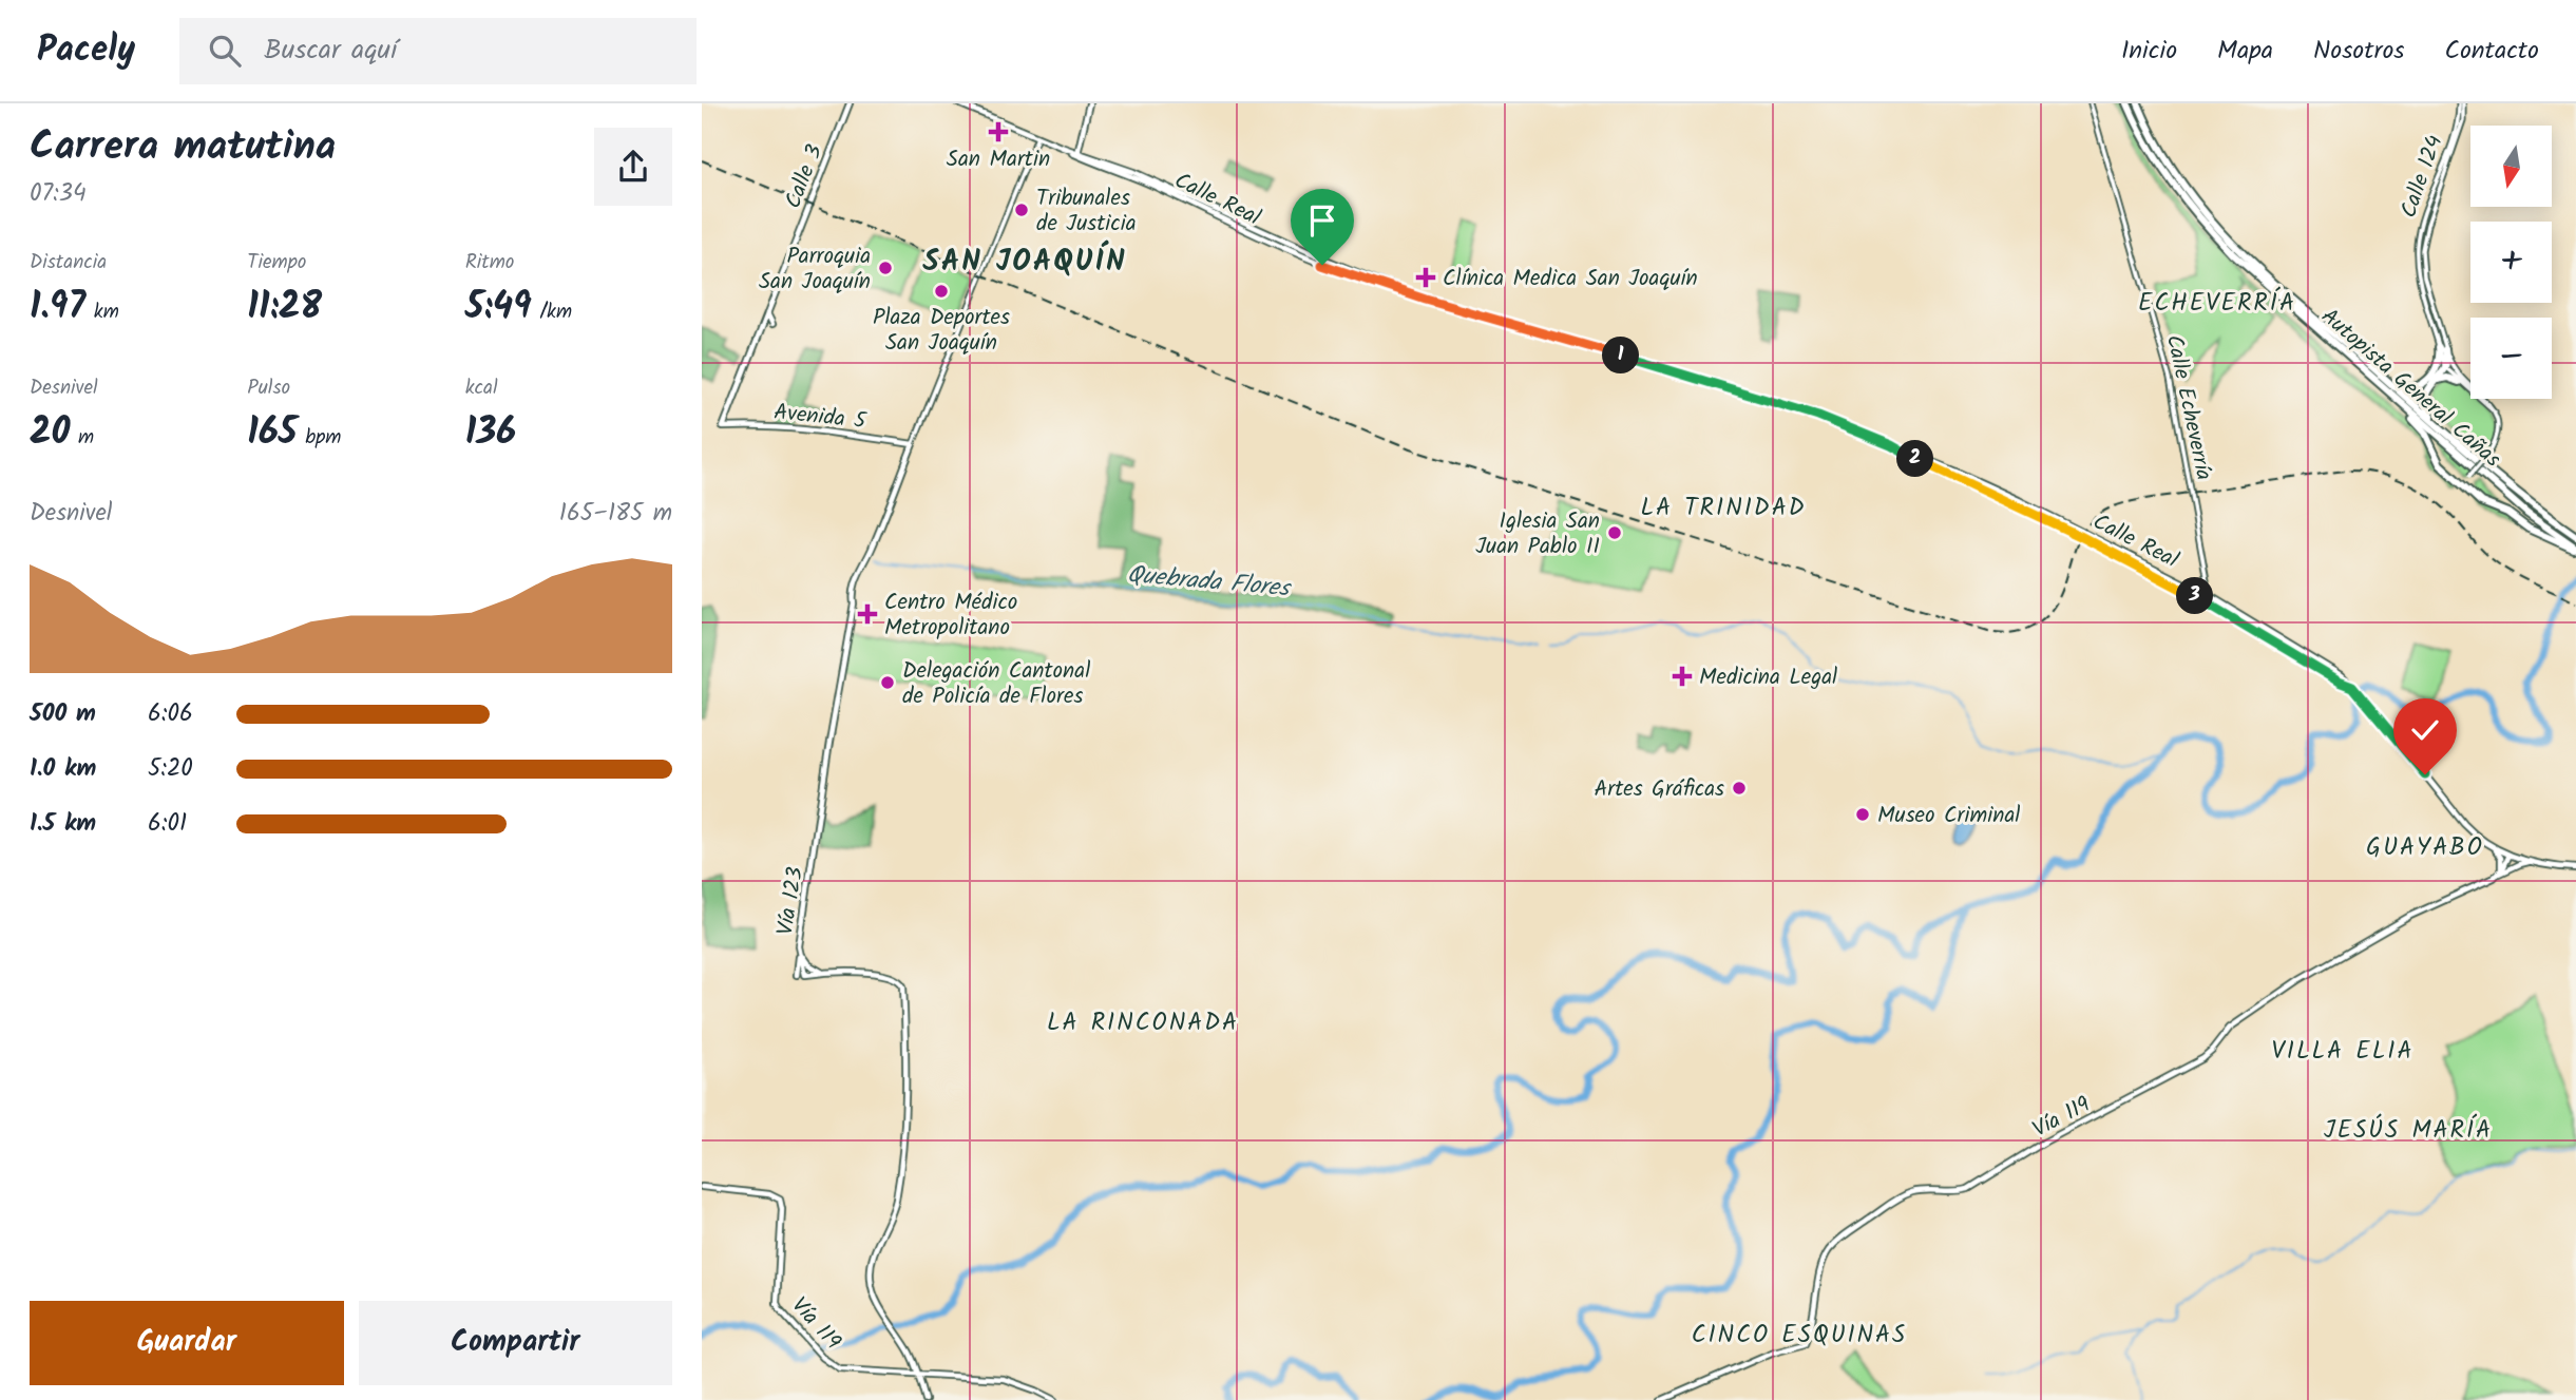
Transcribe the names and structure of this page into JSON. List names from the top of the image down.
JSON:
{
  "streets": {
    "highway": ["Autopista General Cañas"],
    "main road": [
      "Calle 3",
      "Calle Real",
      "Avenida 5",
      "Vía 123",
      "Vía 119"
    ],
    "street": ["Calle 124", "Calle Echeverría"]
  },
  "crossings": [
    ["Calle 3", "Avenida 5"],
    ["Calle Real", "Calle Echeverría"],
    ["Avenida 5", "Vía 123"]
  ],
  "districts": [
    "SAN JOAQUÍN",
    "ECHEVERRÍA",
    "LA TRINIDAD",
    "GUAYABO",
    "LA RINCONADA",
    "VILLA ELIA",
    "JESÚS MARÍA",
    "CINCO ESQUINAS"
  ],
  "water": ["Quebrada Flores"],
  "places": {
    "health": [
      "San Martin",
      "Clínica Medica San Joaquín",
      "Centro Médico Metropolitano",
      "Medicina Legal"
    ],
    "other": [
      "Tribunales de Justicia",
      "Parroquia San Joaquín",
      "Plaza Deportes San Joaquín",
      "Iglesia San Juan Pablo II",
      "Delegación Cantonal de Policía de Flores",
      "Artes Gráficas",
      "Museo Criminal"
    ]
  },
  "north": "bottom",
  "page": {
    "header": "Pacely",
    "search": "Buscar aquí",
    "nav": [
      "Inicio",
      "Mapa",
      "Nosotros",
      "Contacto"
    ],
    "heading": ["Carrera matutina", "07:34"],
    "map_buttons": ["+", "−"],
    "stats": [
      ["Distancia", "1.97 km"],
      ["Tiempo", "11:28"],
      ["Ritmo", "5:49 /km"],
      ["Desnivel", "20 m"],
      ["Pulso", "165 bpm"],
      ["kcal", "136"]
    ],
    "pins": ["1", "2", "3"],
    "chart": ["Desnivel", "165–185 m"],
    "list": [
      {
        "name": "500 m",
        "note": "6:06"
      },
      {
        "name": "1.0 km",
        "note": "5:20"
      },
      {
        "name": "1.5 km",
        "note": "6:01"
      }
    ],
    "buttons": ["Guardar", "Compartir"]
  }
}
